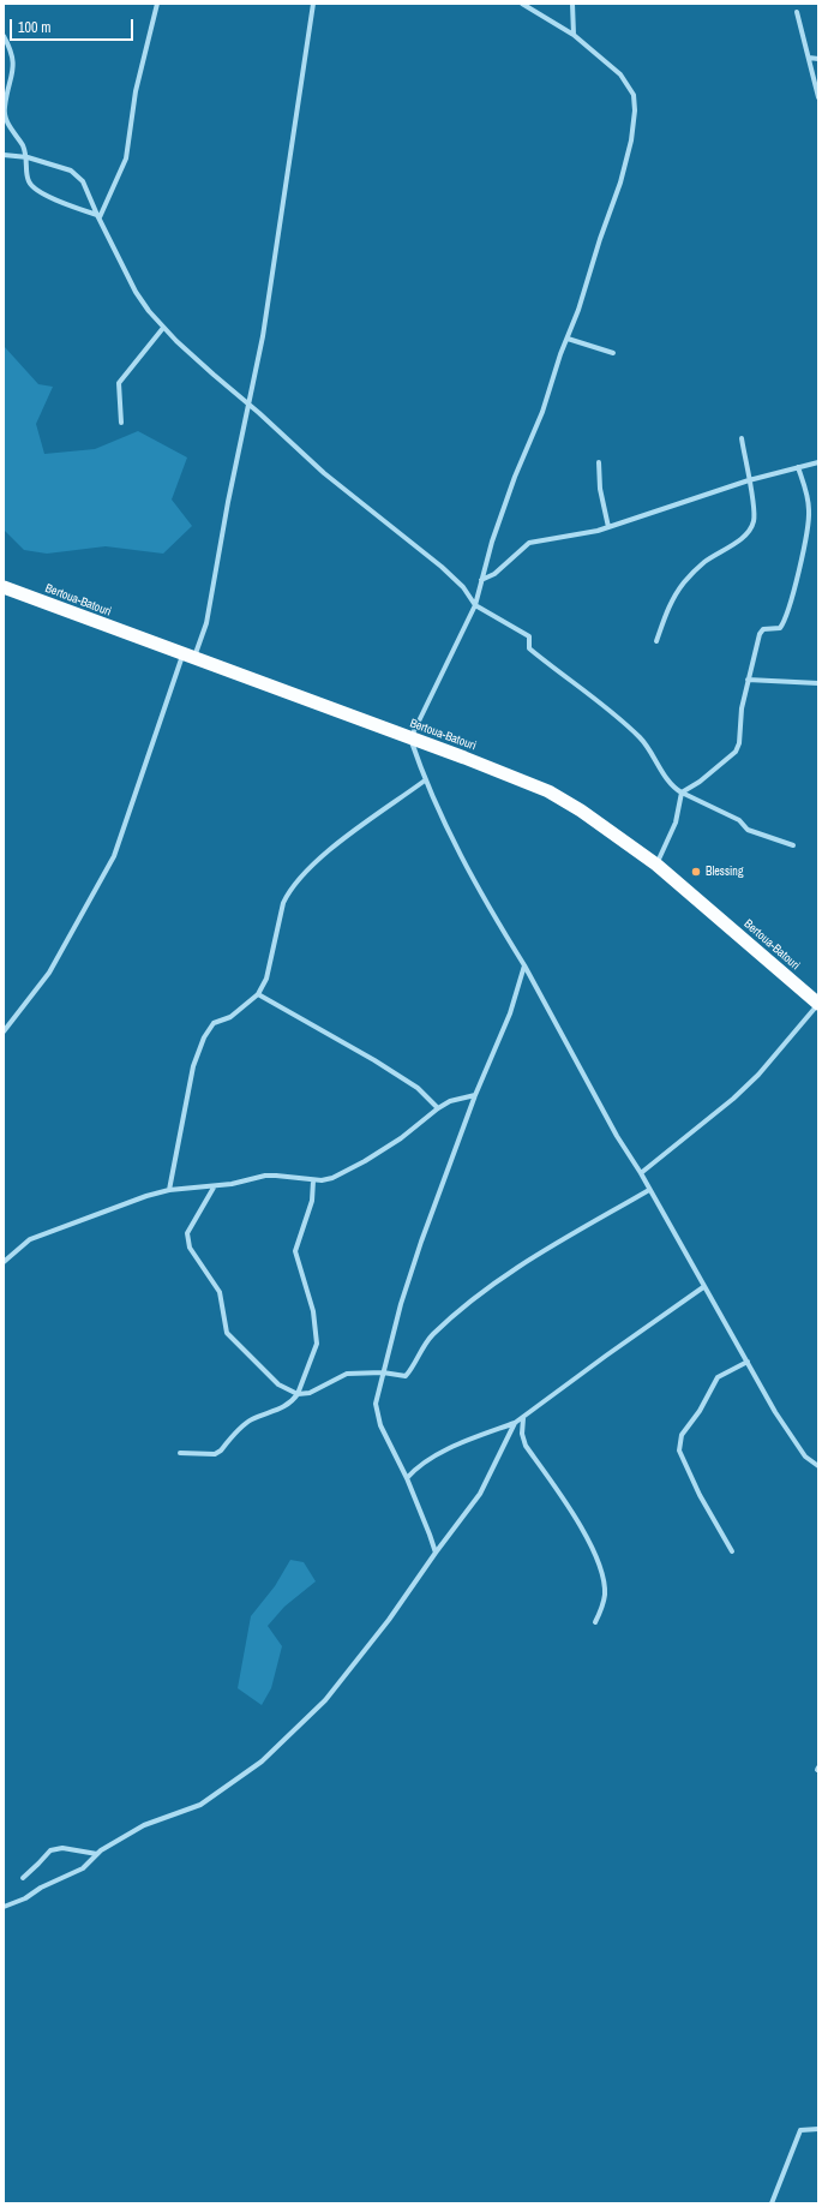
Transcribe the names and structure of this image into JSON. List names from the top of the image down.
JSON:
{
  "streets": {
    "highway": ["Bertoua-Batouri"]
  },
  "places": ["Blessing"],
  "scale_bar": "100 m"
}
